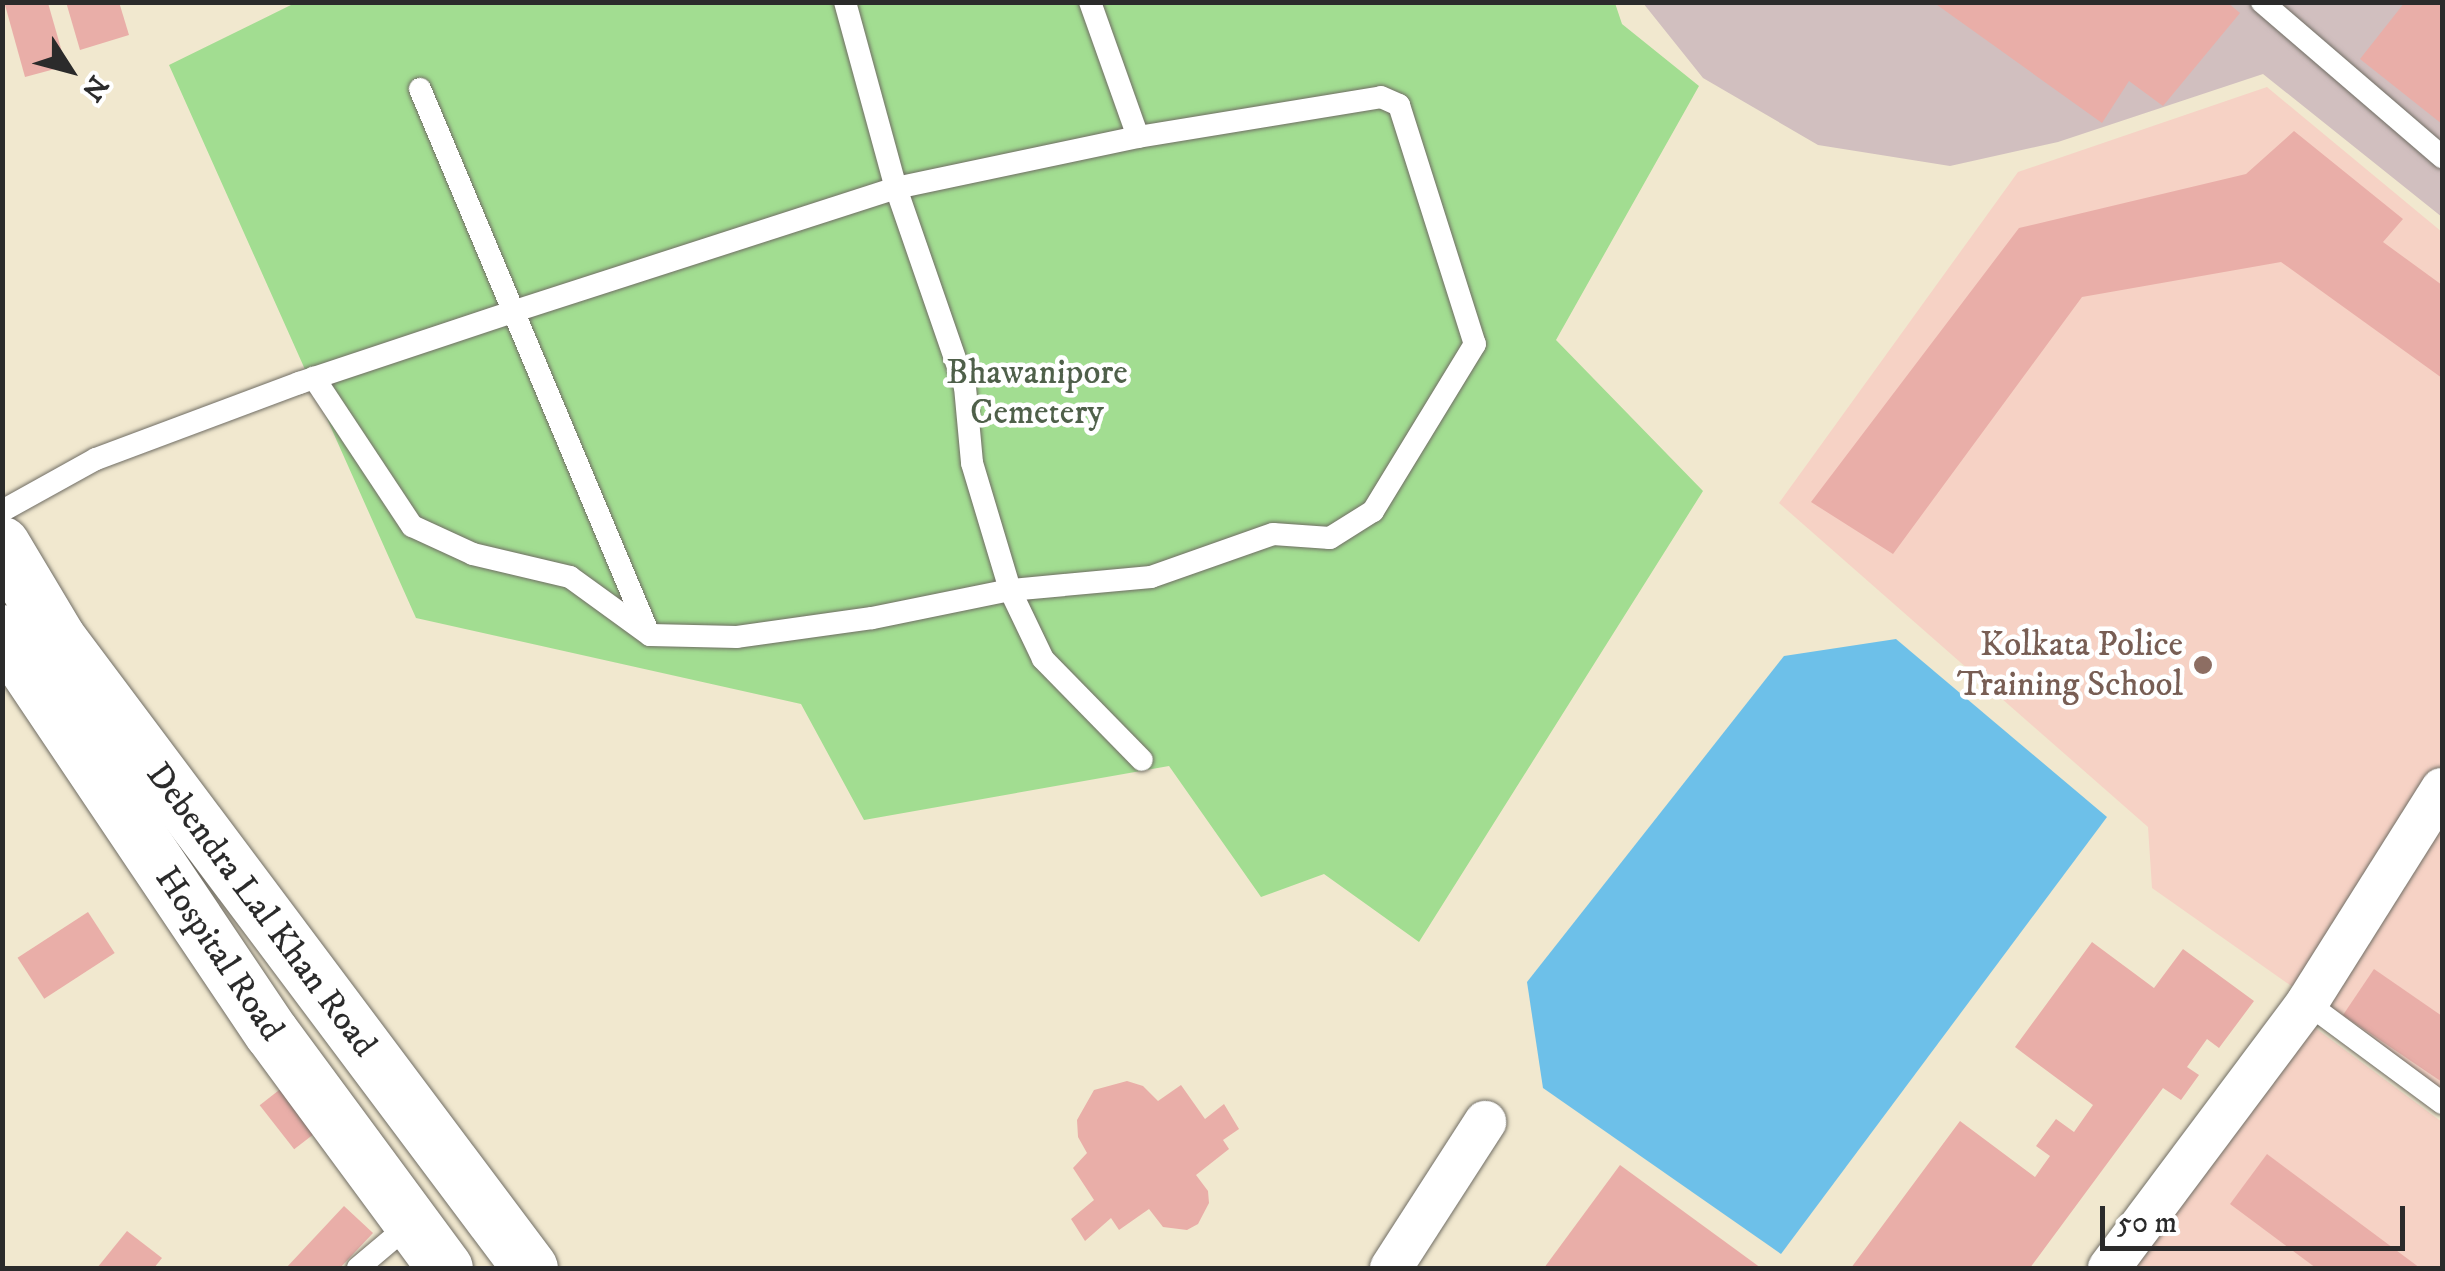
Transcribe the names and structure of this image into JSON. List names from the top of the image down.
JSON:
{
  "streets": {
    "main road": ["Debendra Lal Khan Road", "Hospital Road"]
  },
  "parks": ["Bhawanipore Cemetery"],
  "places": ["Kolkata Police Training School"],
  "scale_bar": "50 m",
  "north": "bottom right"
}
